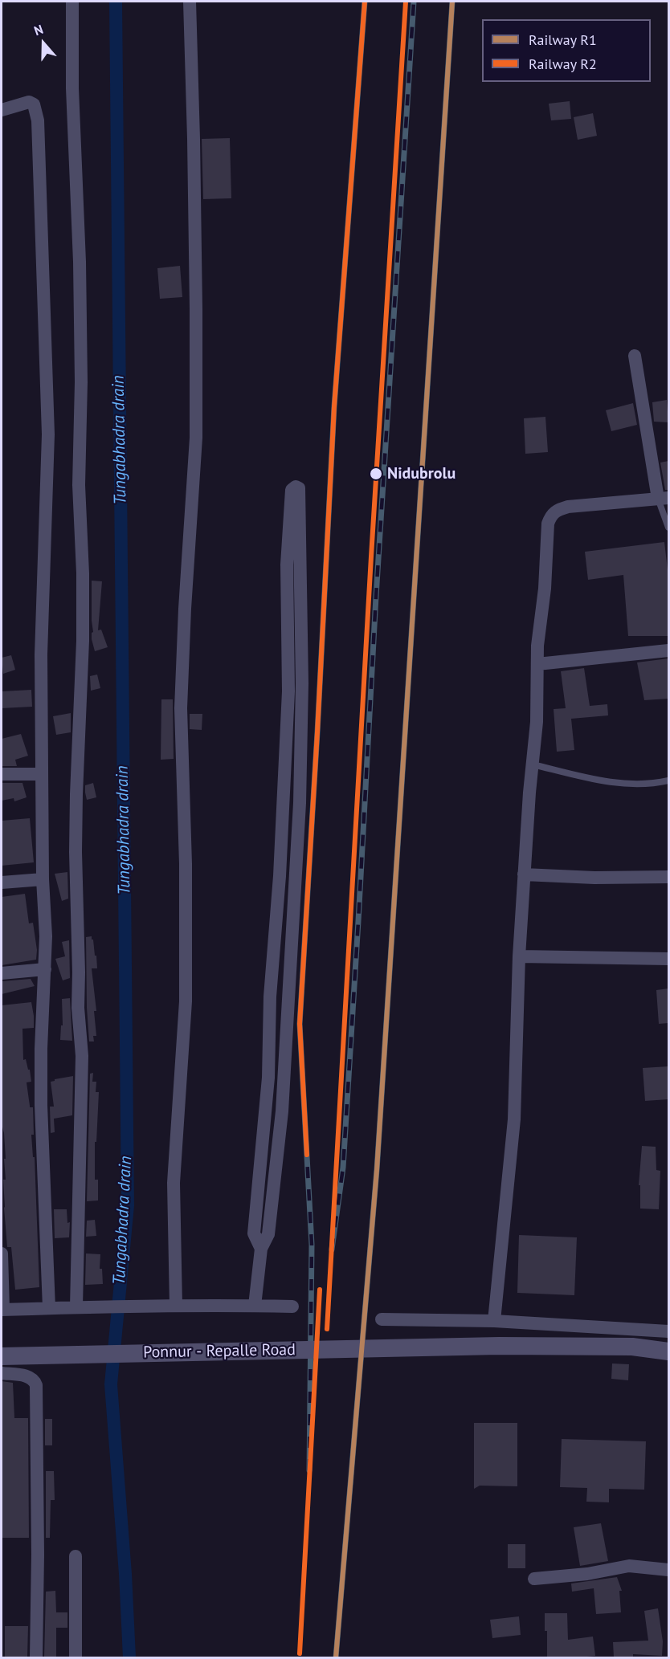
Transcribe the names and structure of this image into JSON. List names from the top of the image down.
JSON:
{
  "streets": {
    "main road": ["Ponnur - Repalle Road"]
  },
  "water": ["Tungabhadra drain"],
  "places": ["Nidubrolu"],
  "lines": ["rail line R1", "rail line R2"],
  "legend": ["Railway R1", "Railway R2"],
  "north": "top"
}
